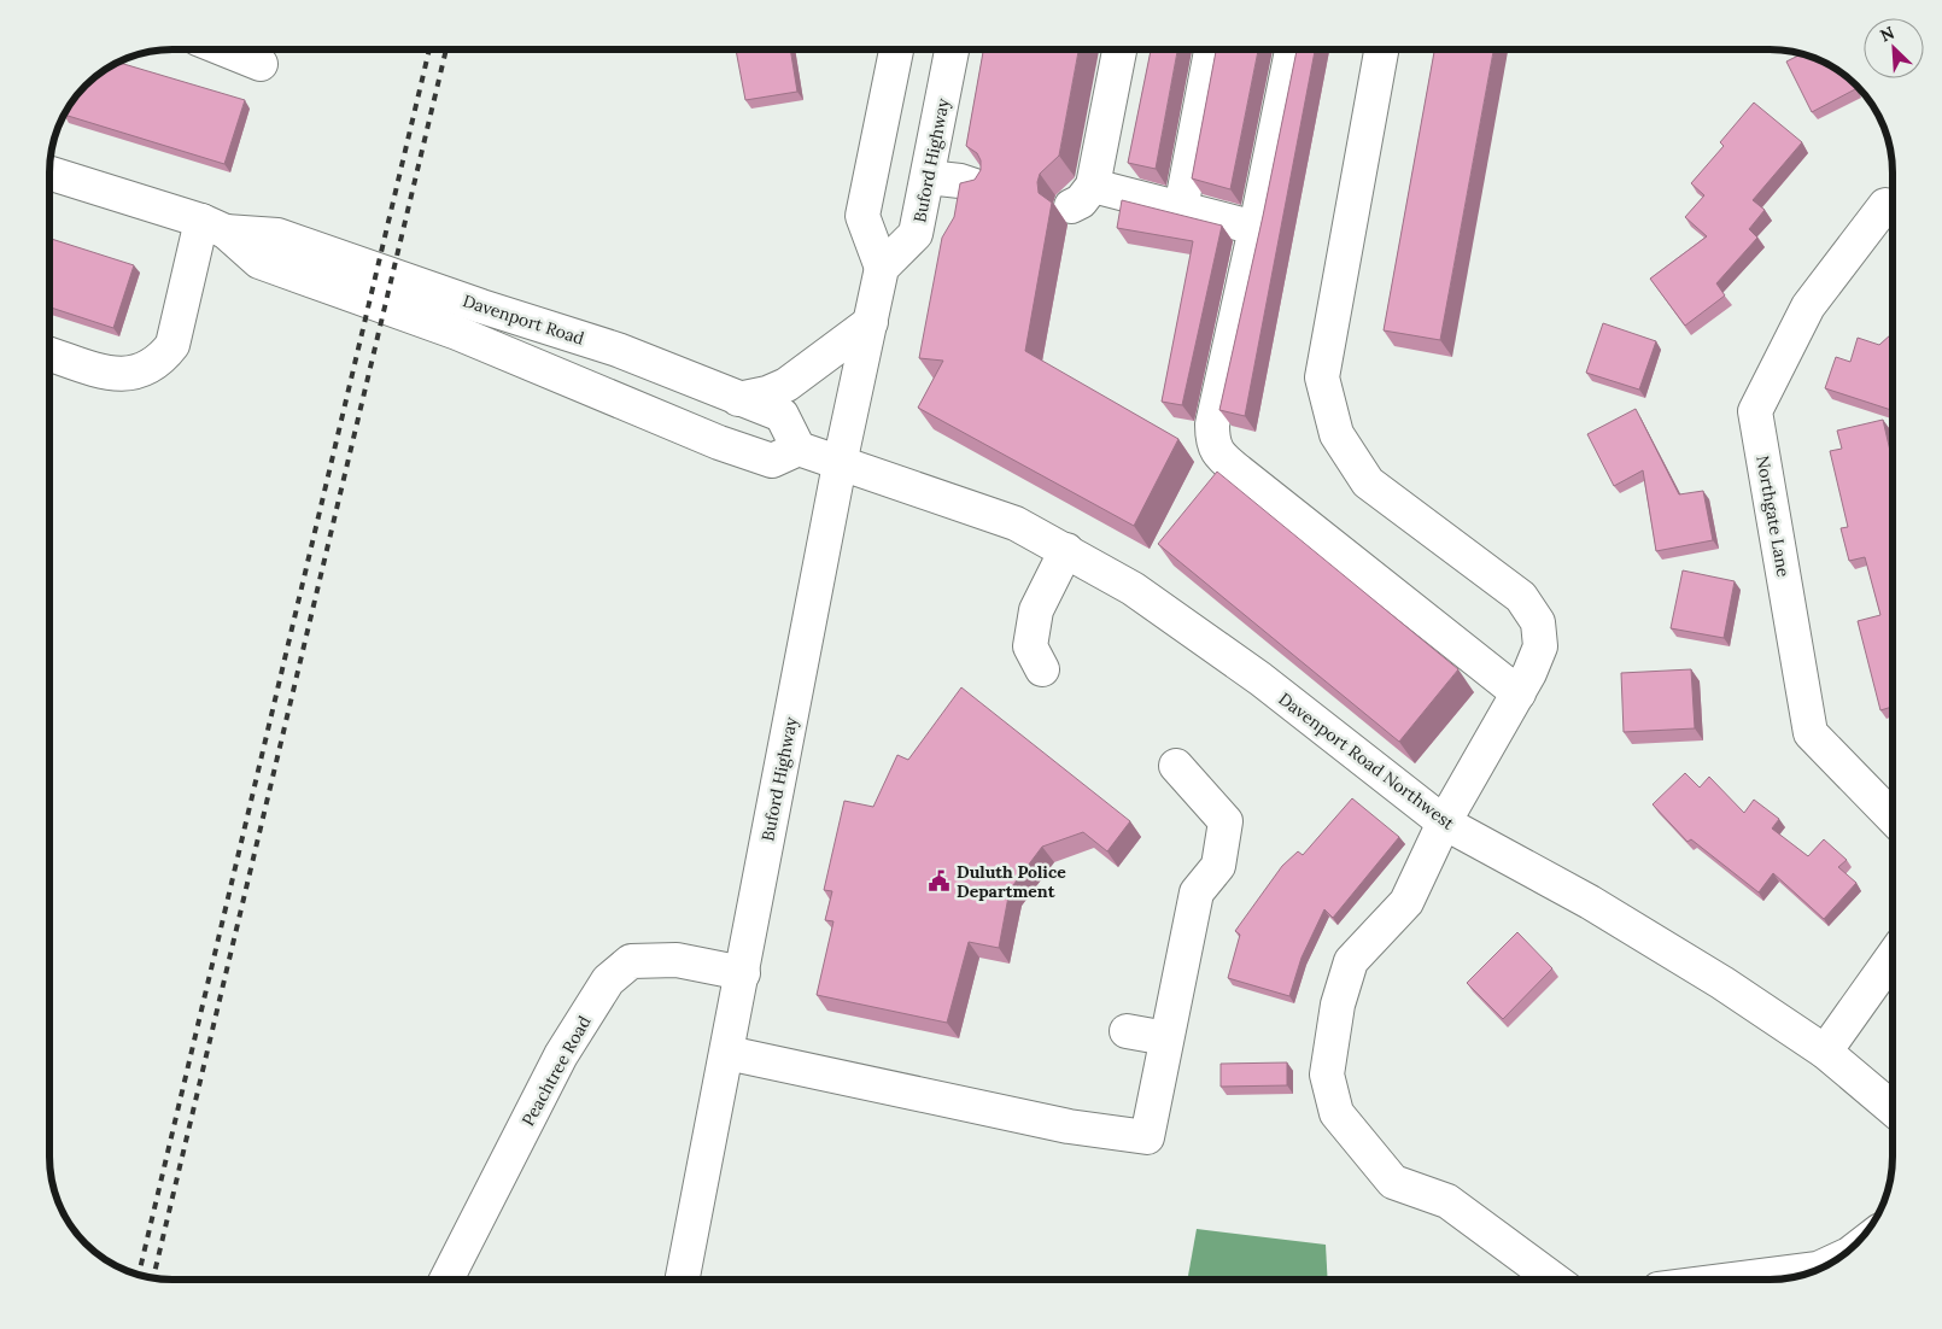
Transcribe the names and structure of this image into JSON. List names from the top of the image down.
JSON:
{
  "streets": {
    "street": [
      "Buford Highway",
      "Davenport Road",
      "Northgate Lane",
      "Davenport Road Northwest",
      "Peachtree Road"
    ]
  },
  "crossings": [
    ["Buford Highway", "Davenport Road Northwest"],
    ["Buford Highway", "Peachtree Road"]
  ],
  "places": {
    "public building": ["Duluth Police Department"]
  },
  "north": "top left"
}
